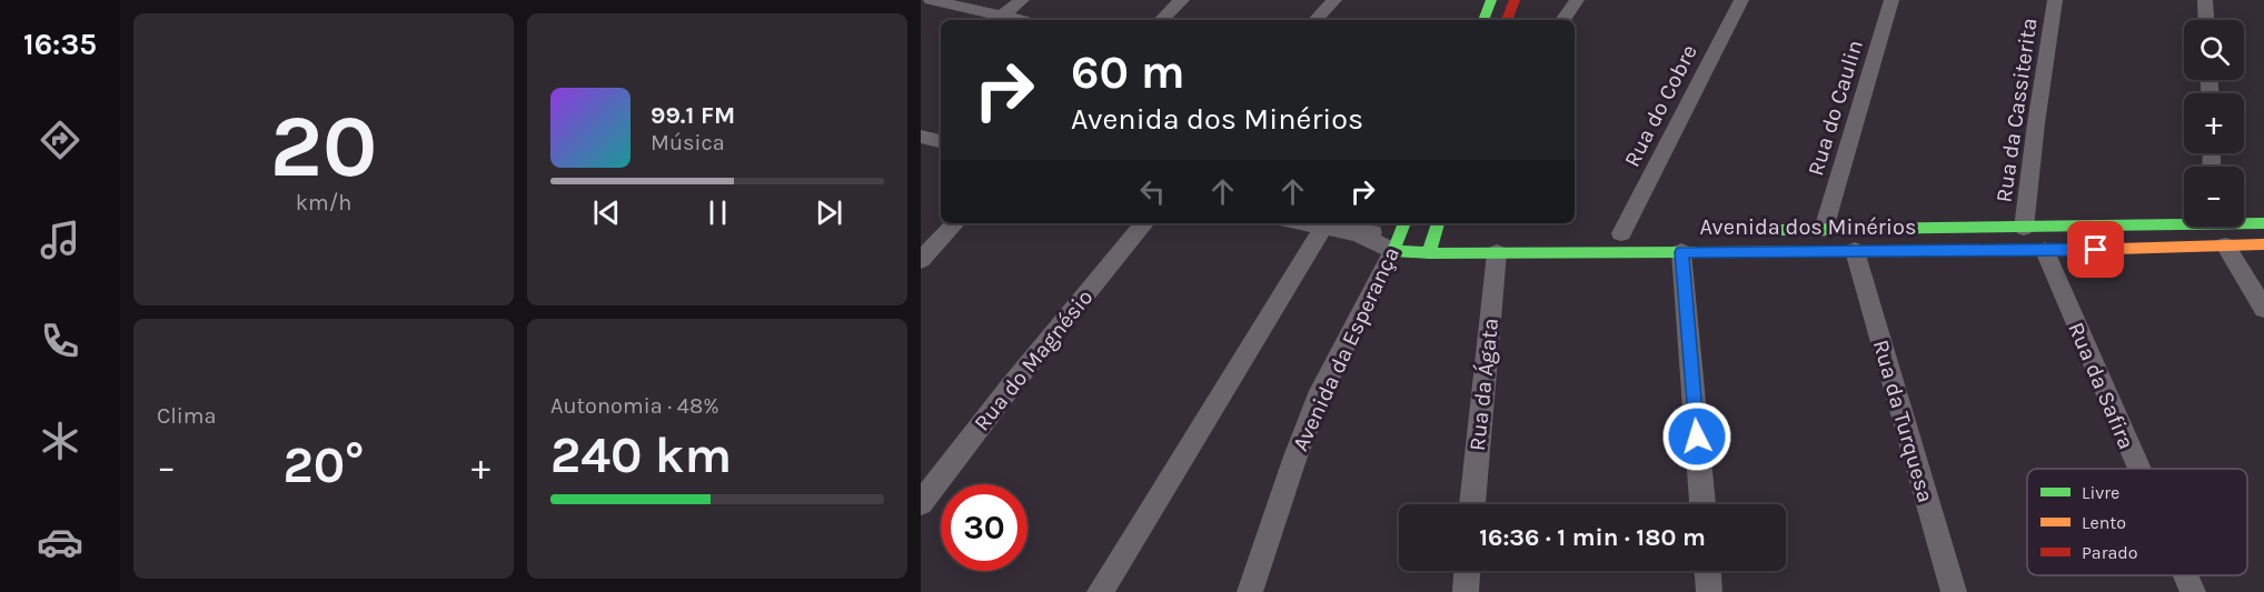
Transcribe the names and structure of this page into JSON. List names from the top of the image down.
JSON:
{
  "streets": {
    "street": [
      "Rua do Cobre",
      "Rua do Caulin",
      "Rua da Cassiterita",
      "Avenida dos Minérios",
      "Avenida da Esperança",
      "Rua do Magnésio",
      "Rua da Ágata",
      "Rua da Safira",
      "Rua da Turquesa"
    ]
  },
  "crossings": [
    ["Rua do Caulin", "Avenida dos Minérios"],
    ["Rua da Cassiterita", "Avenida dos Minérios"],
    ["Avenida dos Minérios", "Avenida da Esperança"],
    ["Avenida dos Minérios", "Rua da Ágata"],
    ["Avenida dos Minérios", "Rua da Safira"],
    ["Avenida dos Minérios", "Rua da Turquesa"]
  ],
  "legend": ["Livre", "Lento", "Parado"],
  "page": {
    "tabs": "16:35",
    "tile": [
      ["20", "km/h"],
      "Clima",
      ["Autonomia · 48%", "240 km"]
    ],
    "map_buttons": ["+", "−"],
    "turn": ["60 m", "Avenida dos Minérios"],
    "song": ["99.1 FM", "Música"],
    "heat": ["−", "20°", "+"],
    "limit": "30",
    "trip": "16:36 · 1 min · 180 m"
  }
}
